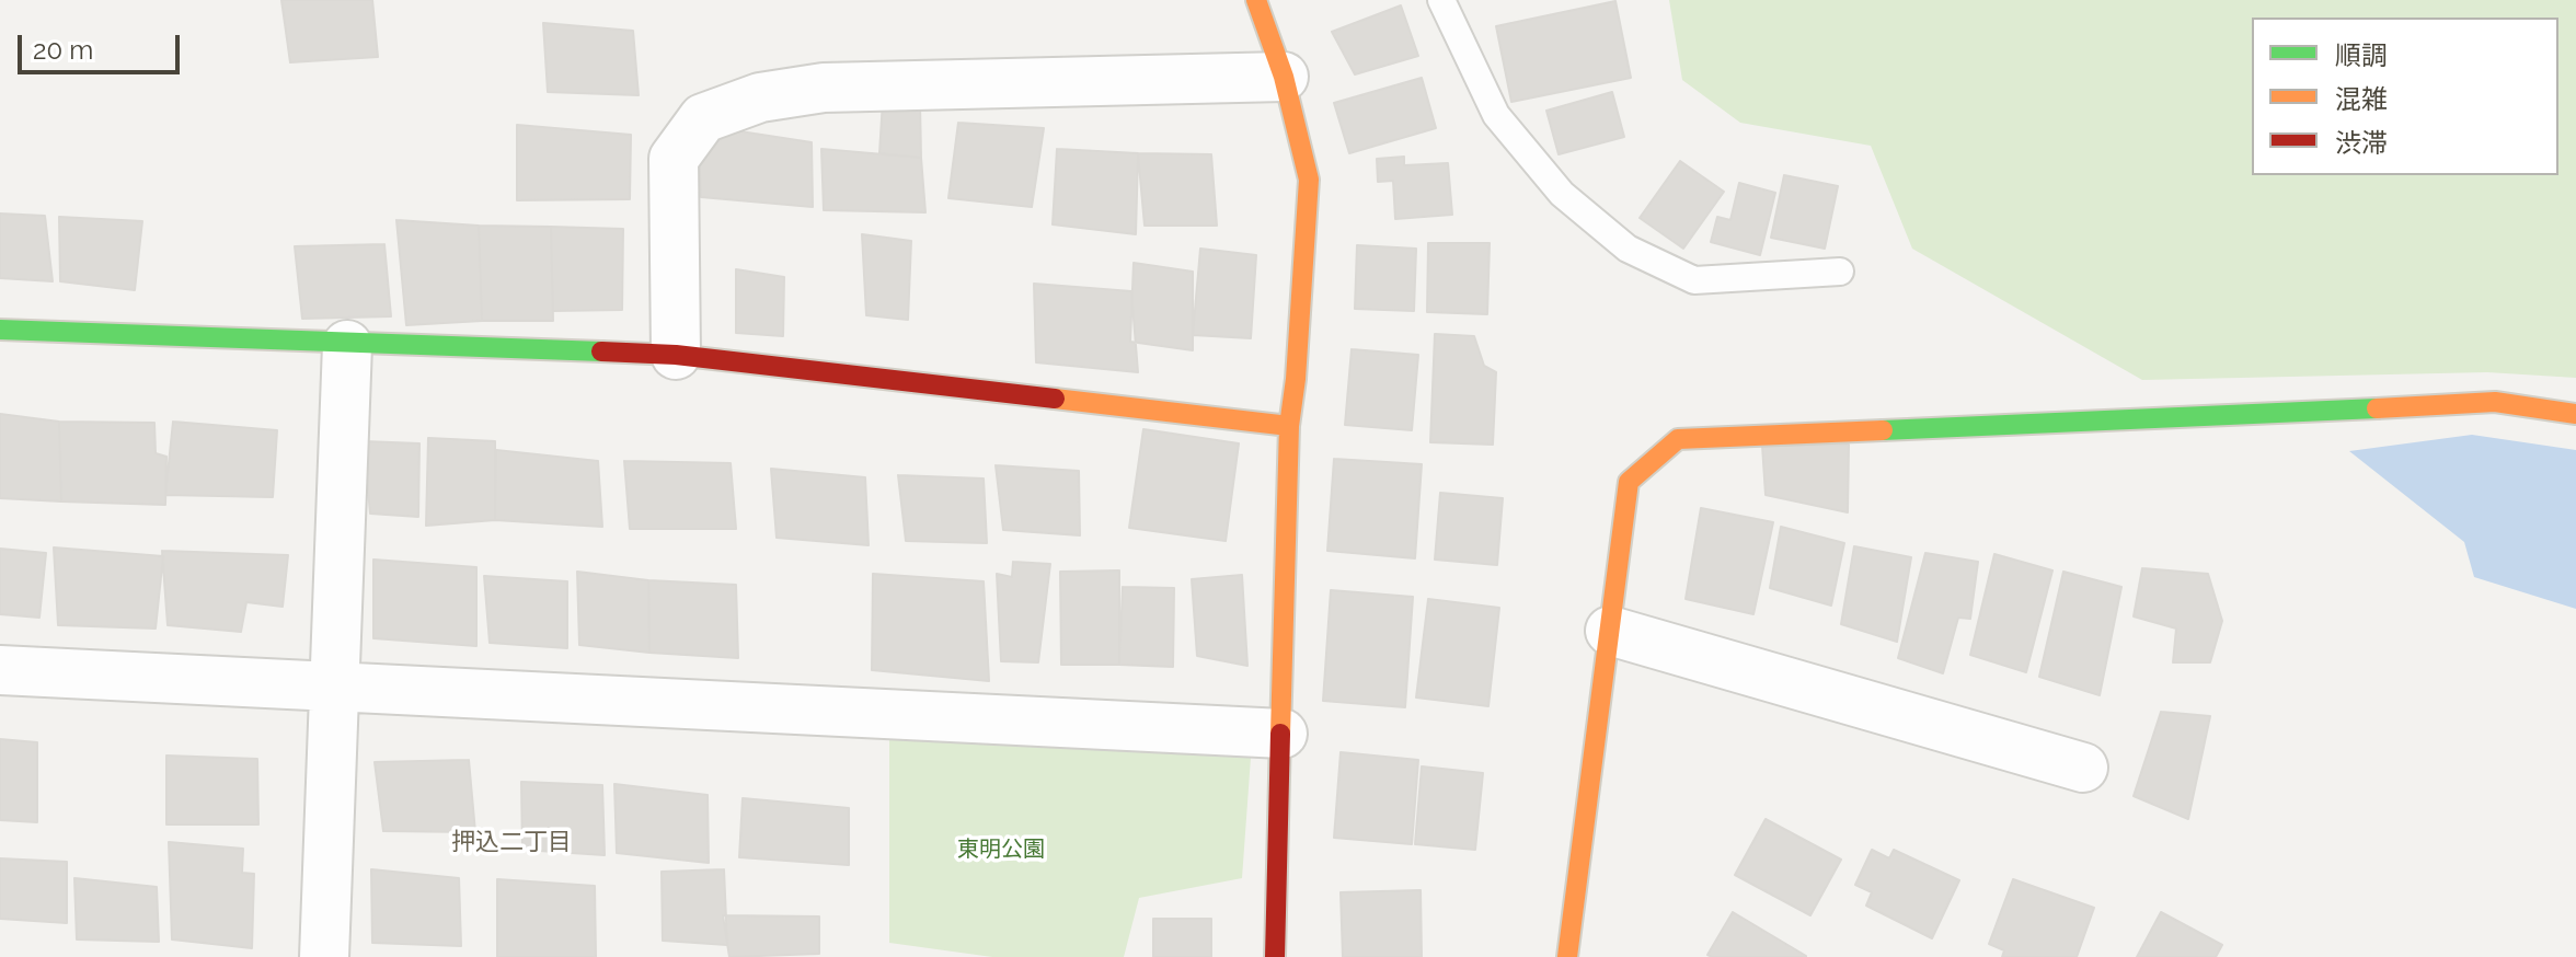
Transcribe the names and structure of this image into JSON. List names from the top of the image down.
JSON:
{
  "districts": ["押込二丁目"],
  "parks": ["東明公園"],
  "legend": ["順調", "混雑", "渋滞"],
  "scale_bar": "20 m"
}
